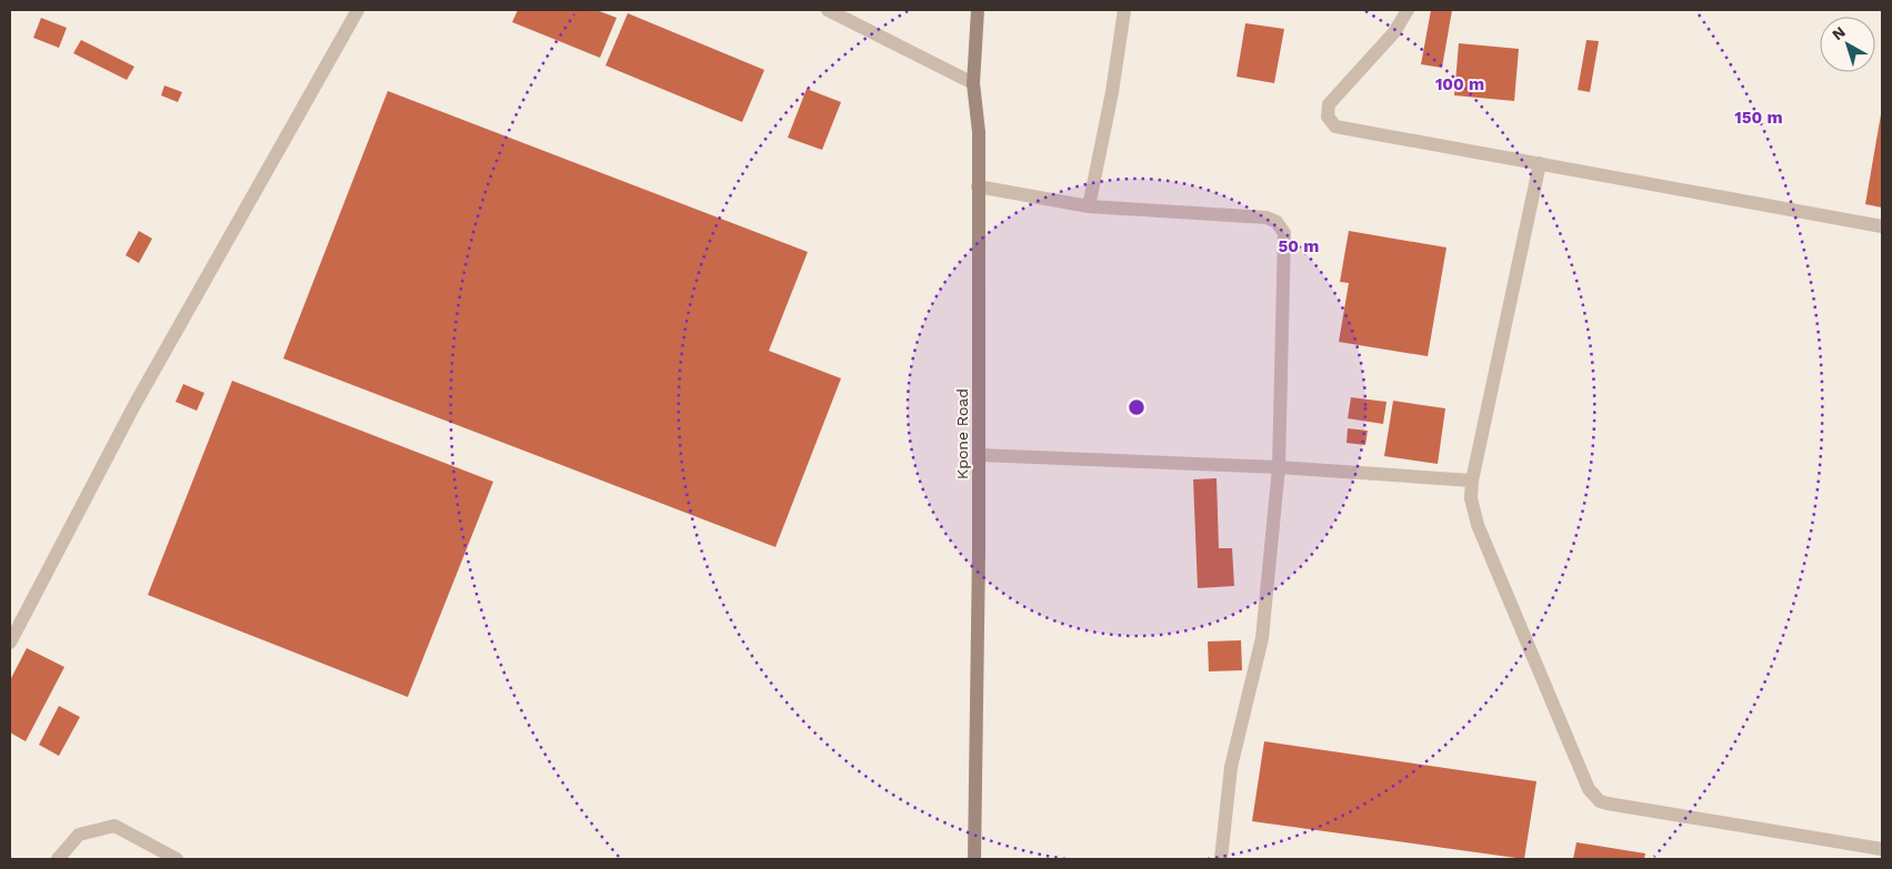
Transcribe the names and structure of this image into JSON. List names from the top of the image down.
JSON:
{
  "streets": {
    "main road": ["Kpone Road"]
  },
  "north": "top left",
  "rings": ["100 m", "150 m", "50 m"]
}
